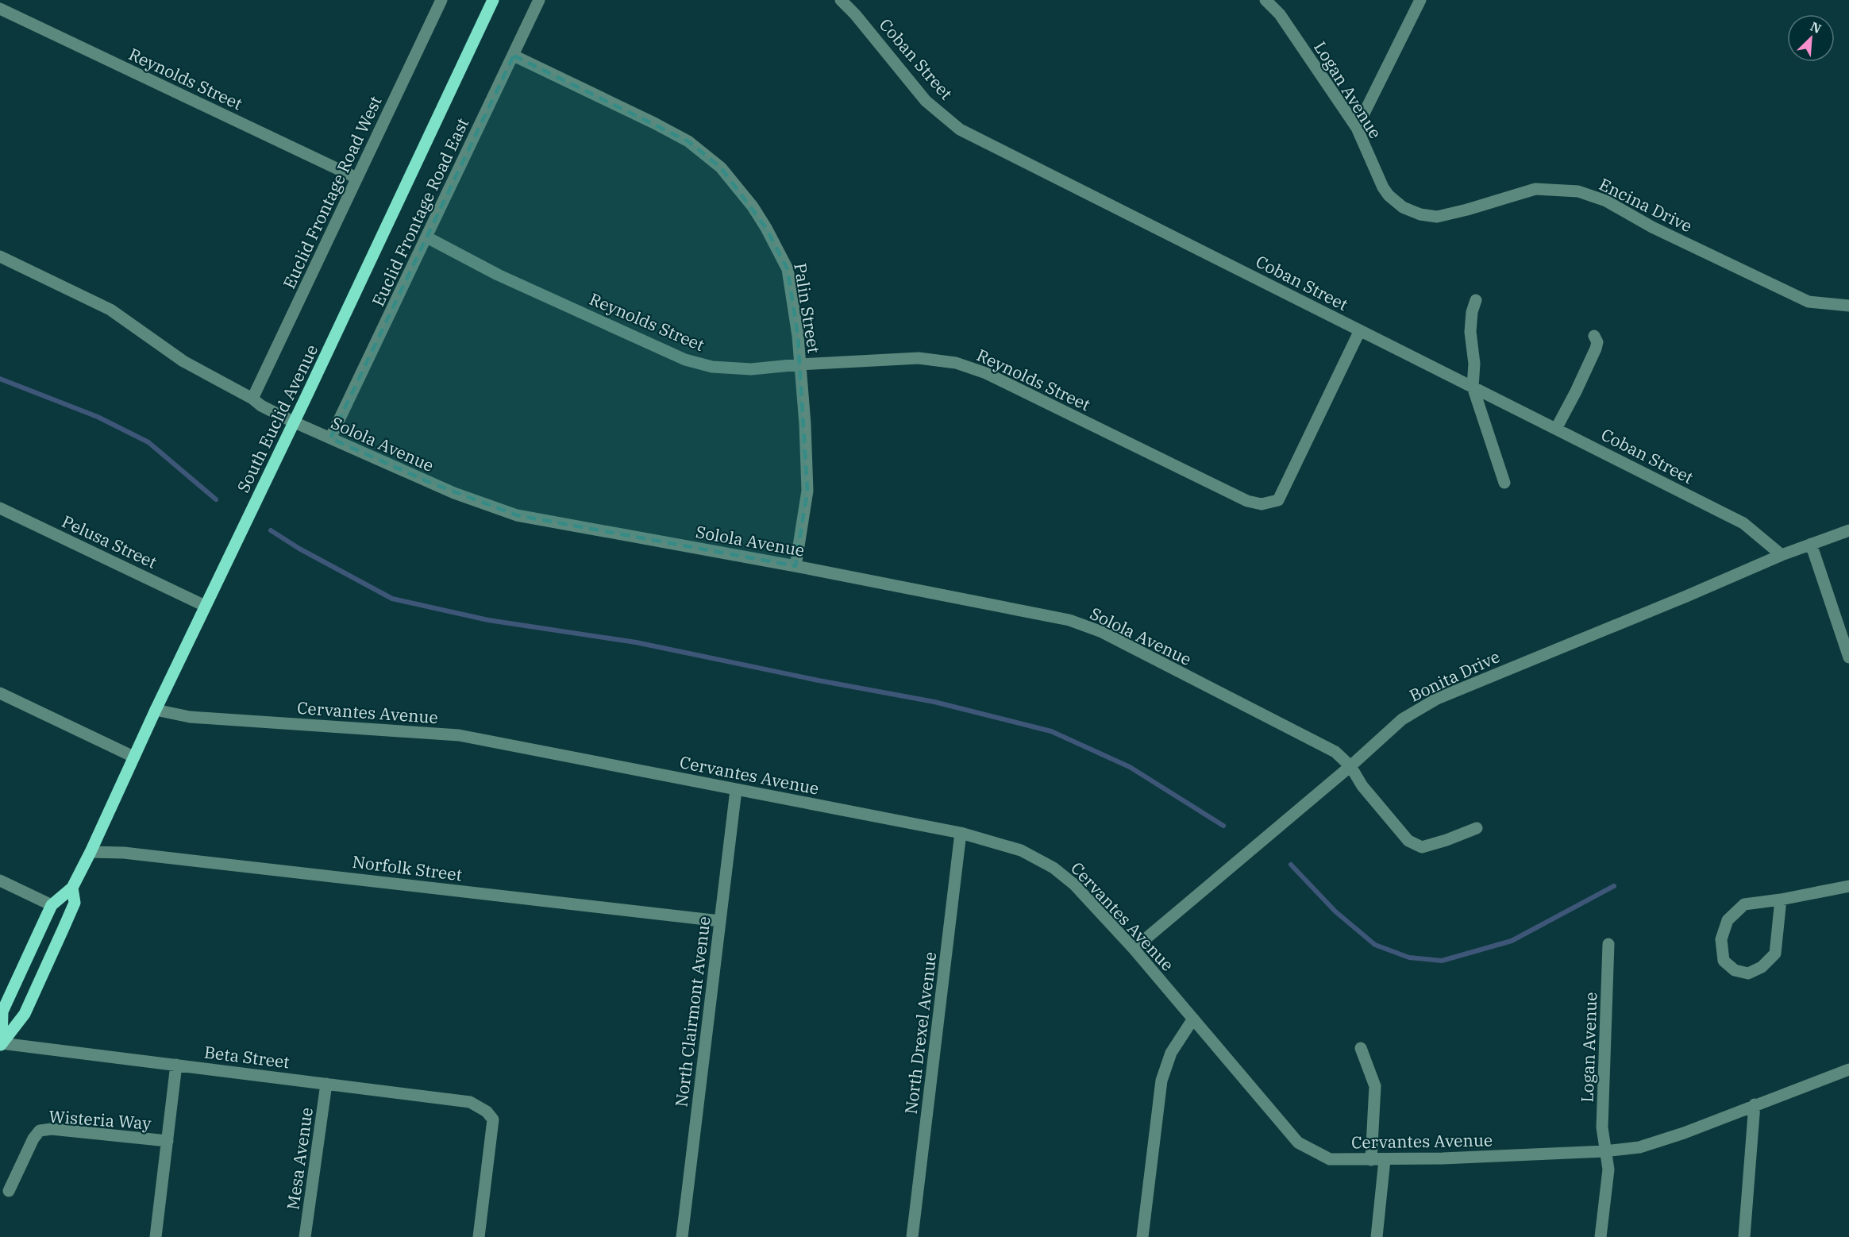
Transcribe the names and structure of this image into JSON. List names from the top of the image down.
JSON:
{
  "streets": {
    "main road": ["South Euclid Avenue"],
    "street": [
      "Coban Street",
      "Reynolds Street",
      "Logan Avenue",
      "Euclid Frontage Road West",
      "Encina Drive",
      "Euclid Frontage Road East",
      "Palin Street",
      "Solola Avenue",
      "Pelusa Street",
      "Bonita Drive",
      "Cervantes Avenue",
      "Norfolk Street",
      "North Clairmont Avenue",
      "North Drexel Avenue",
      "Beta Street",
      "Wisteria Way",
      "Mesa Avenue"
    ]
  },
  "crossings": [
    ["Coban Street", "Reynolds Street"],
    ["Coban Street", "Bonita Drive"],
    ["Reynolds Street", "Euclid Frontage Road West"],
    ["Reynolds Street", "Euclid Frontage Road East"],
    ["Reynolds Street", "Palin Street"],
    ["Logan Avenue", "Encina Drive"],
    ["Logan Avenue", "Cervantes Avenue"],
    ["Euclid Frontage Road West", "Solola Avenue"],
    ["Euclid Frontage Road East", "Palin Street"],
    ["Euclid Frontage Road East", "Solola Avenue"],
    ["Palin Street", "Solola Avenue"],
    ["South Euclid Avenue", "Solola Avenue"],
    ["South Euclid Avenue", "Pelusa Street"],
    ["South Euclid Avenue", "Cervantes Avenue"],
    ["South Euclid Avenue", "Norfolk Street"],
    ["Solola Avenue", "Bonita Drive"],
    ["Bonita Drive", "Cervantes Avenue"],
    ["Cervantes Avenue", "North Clairmont Avenue"],
    ["Cervantes Avenue", "North Drexel Avenue"],
    ["Norfolk Street", "North Clairmont Avenue"],
    ["Beta Street", "Mesa Avenue"]
  ],
  "north": "top right"
}
